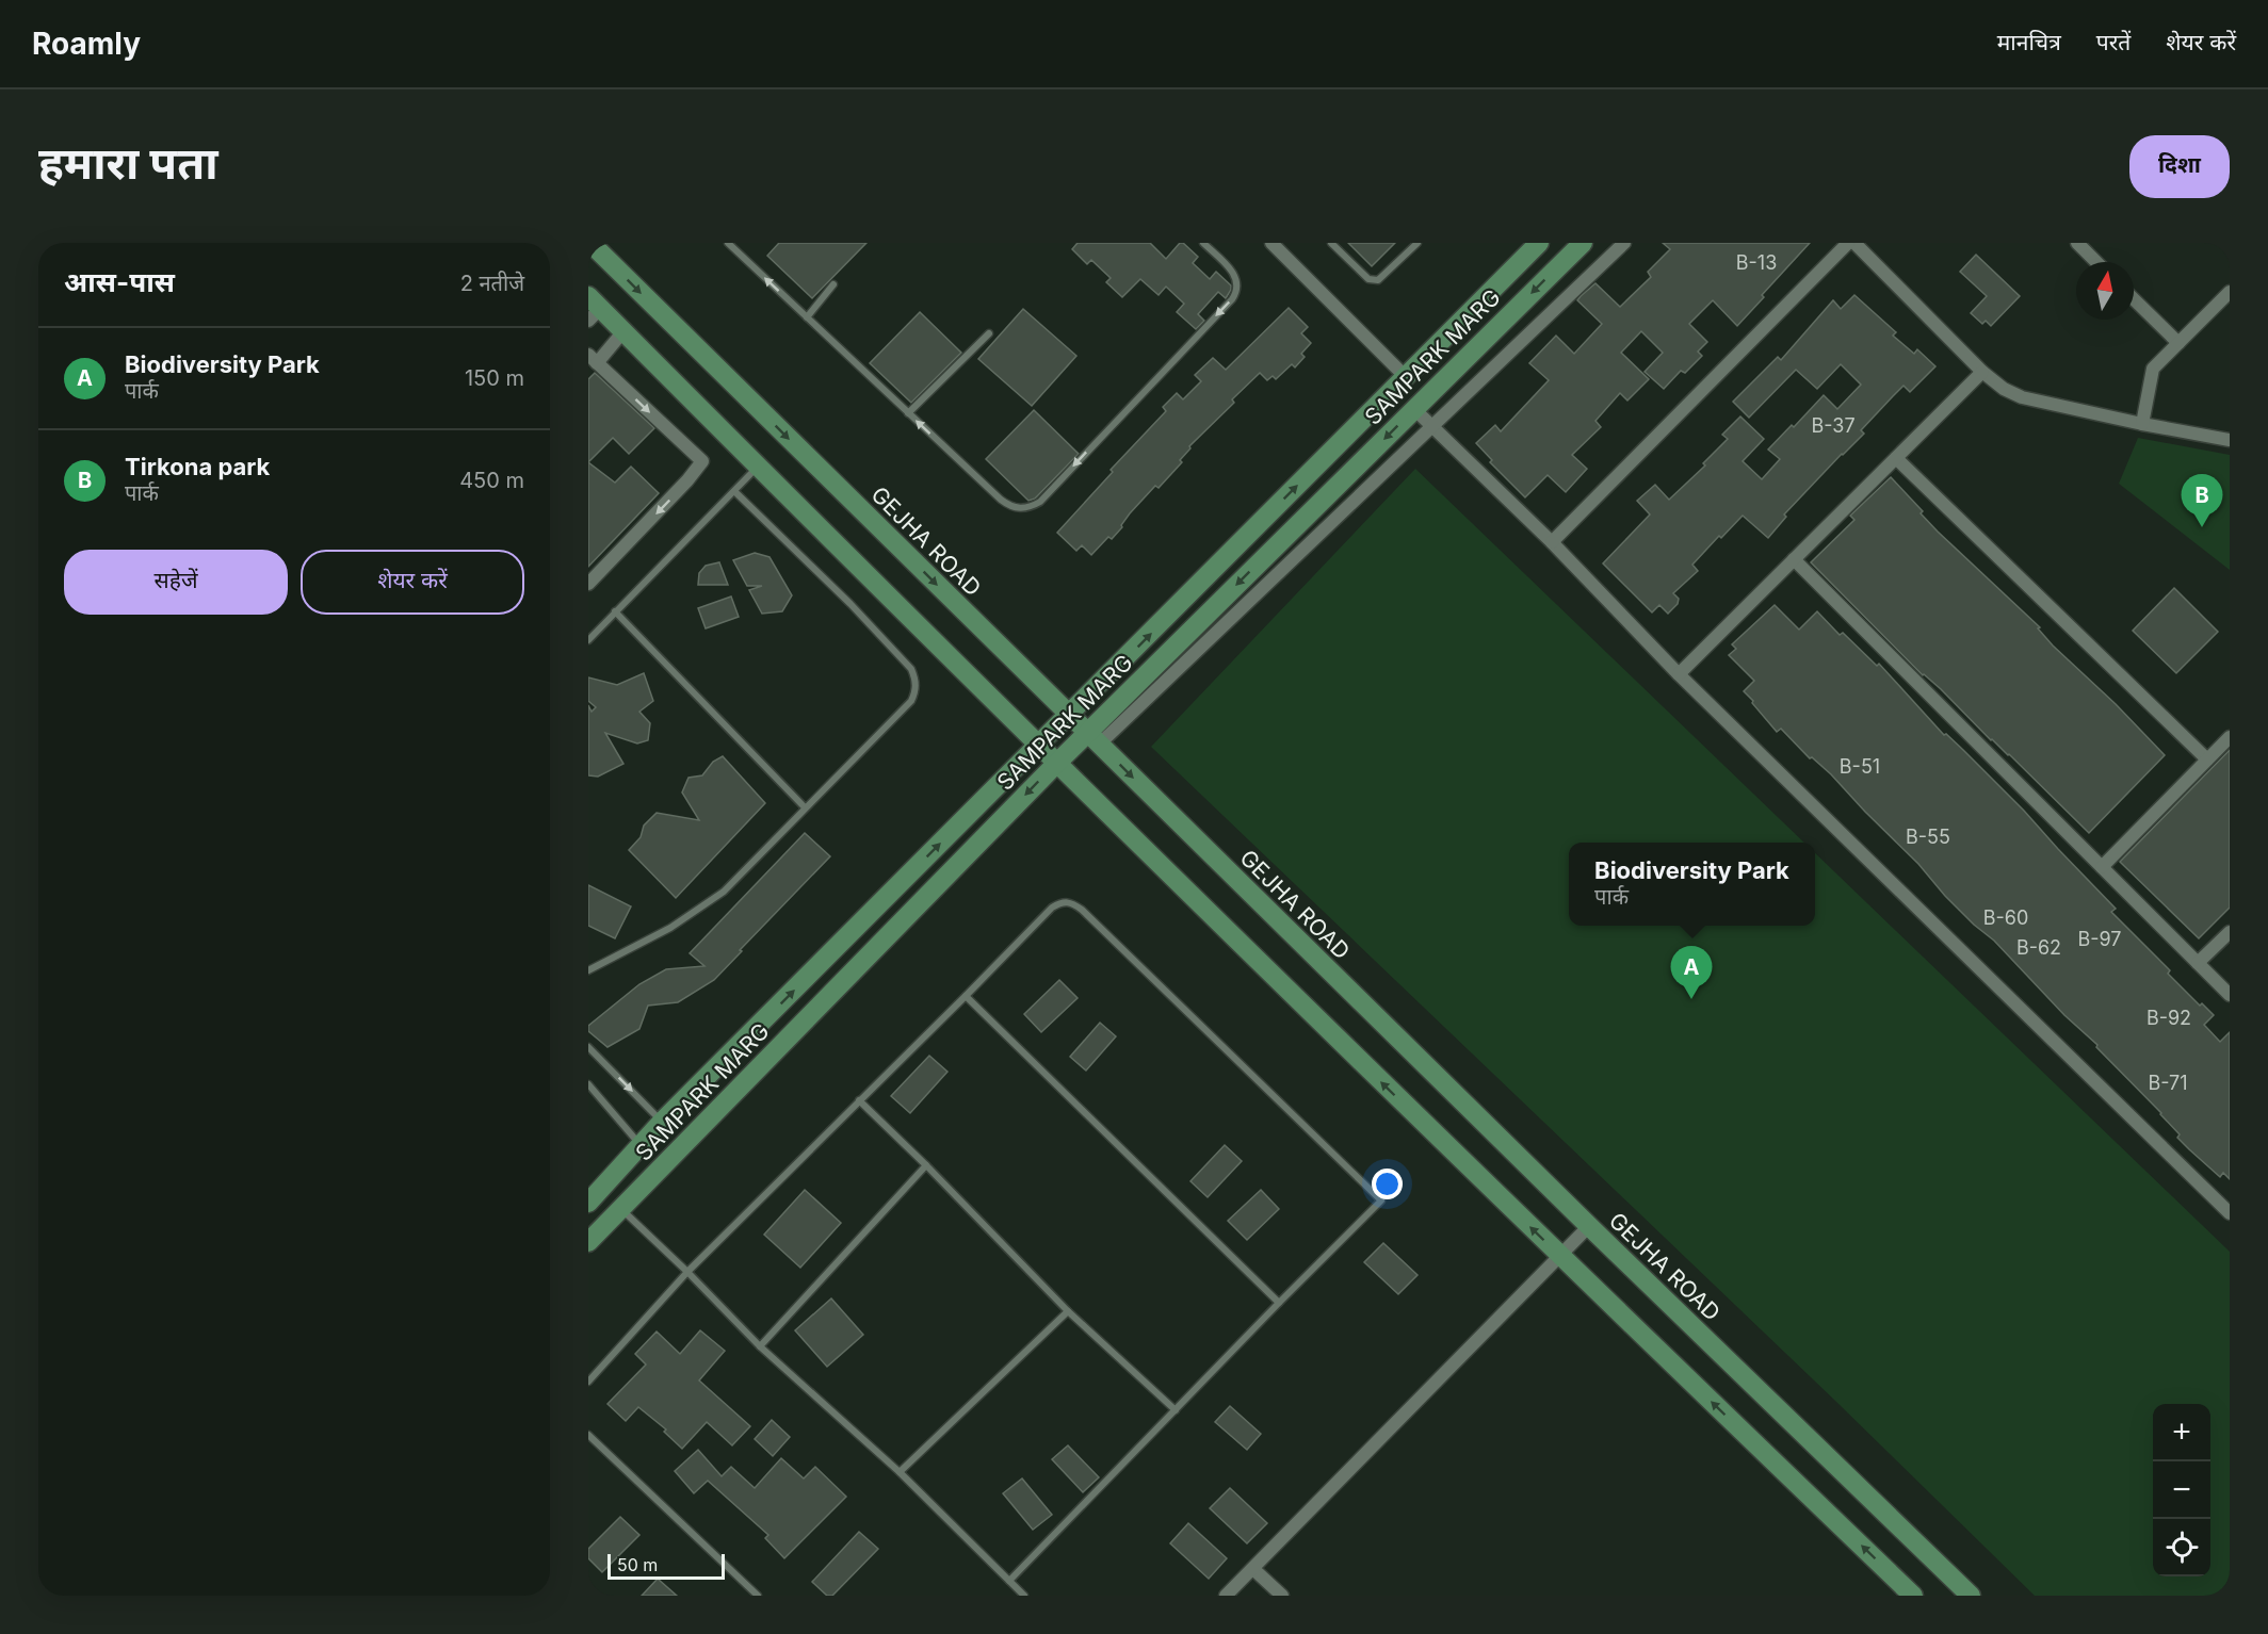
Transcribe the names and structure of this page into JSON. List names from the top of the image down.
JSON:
{
  "streets": {
    "street": ["SAMPARK MARG", "GEJHA ROAD"]
  },
  "crossings": [
    ["SAMPARK MARG", "GEJHA ROAD"]
  ],
  "house_numbers": [
    "B-13",
    "B-37",
    "B-51",
    "B-55",
    "B-60",
    "B-97",
    "B-62",
    "B-92",
    "B-71"
  ],
  "scale_bar": "50 m",
  "north": "top",
  "page": {
    "header": "Roamly",
    "nav": ["मानचित्र", "परतें", "शेयर करें"],
    "title": "हमारा पता",
    "buttons": [
      "दिशा",
      ["सहेजें", "शेयर करें"]
    ],
    "heading": ["आस-पास", "2 नतीजे"],
    "list": [
      {
        "mark": "A",
        "name": "Biodiversity Park",
        "note": "पार्क",
        "value": "150 m"
      },
      {
        "mark": "B",
        "name": "Tirkona park",
        "note": "पार्क",
        "value": "450 m"
      }
    ],
    "pins": ["B", "A"],
    "popup": ["Biodiversity Park", "पार्क"],
    "map_buttons": ["+", "−"],
    "scale": "50 m"
  }
}
